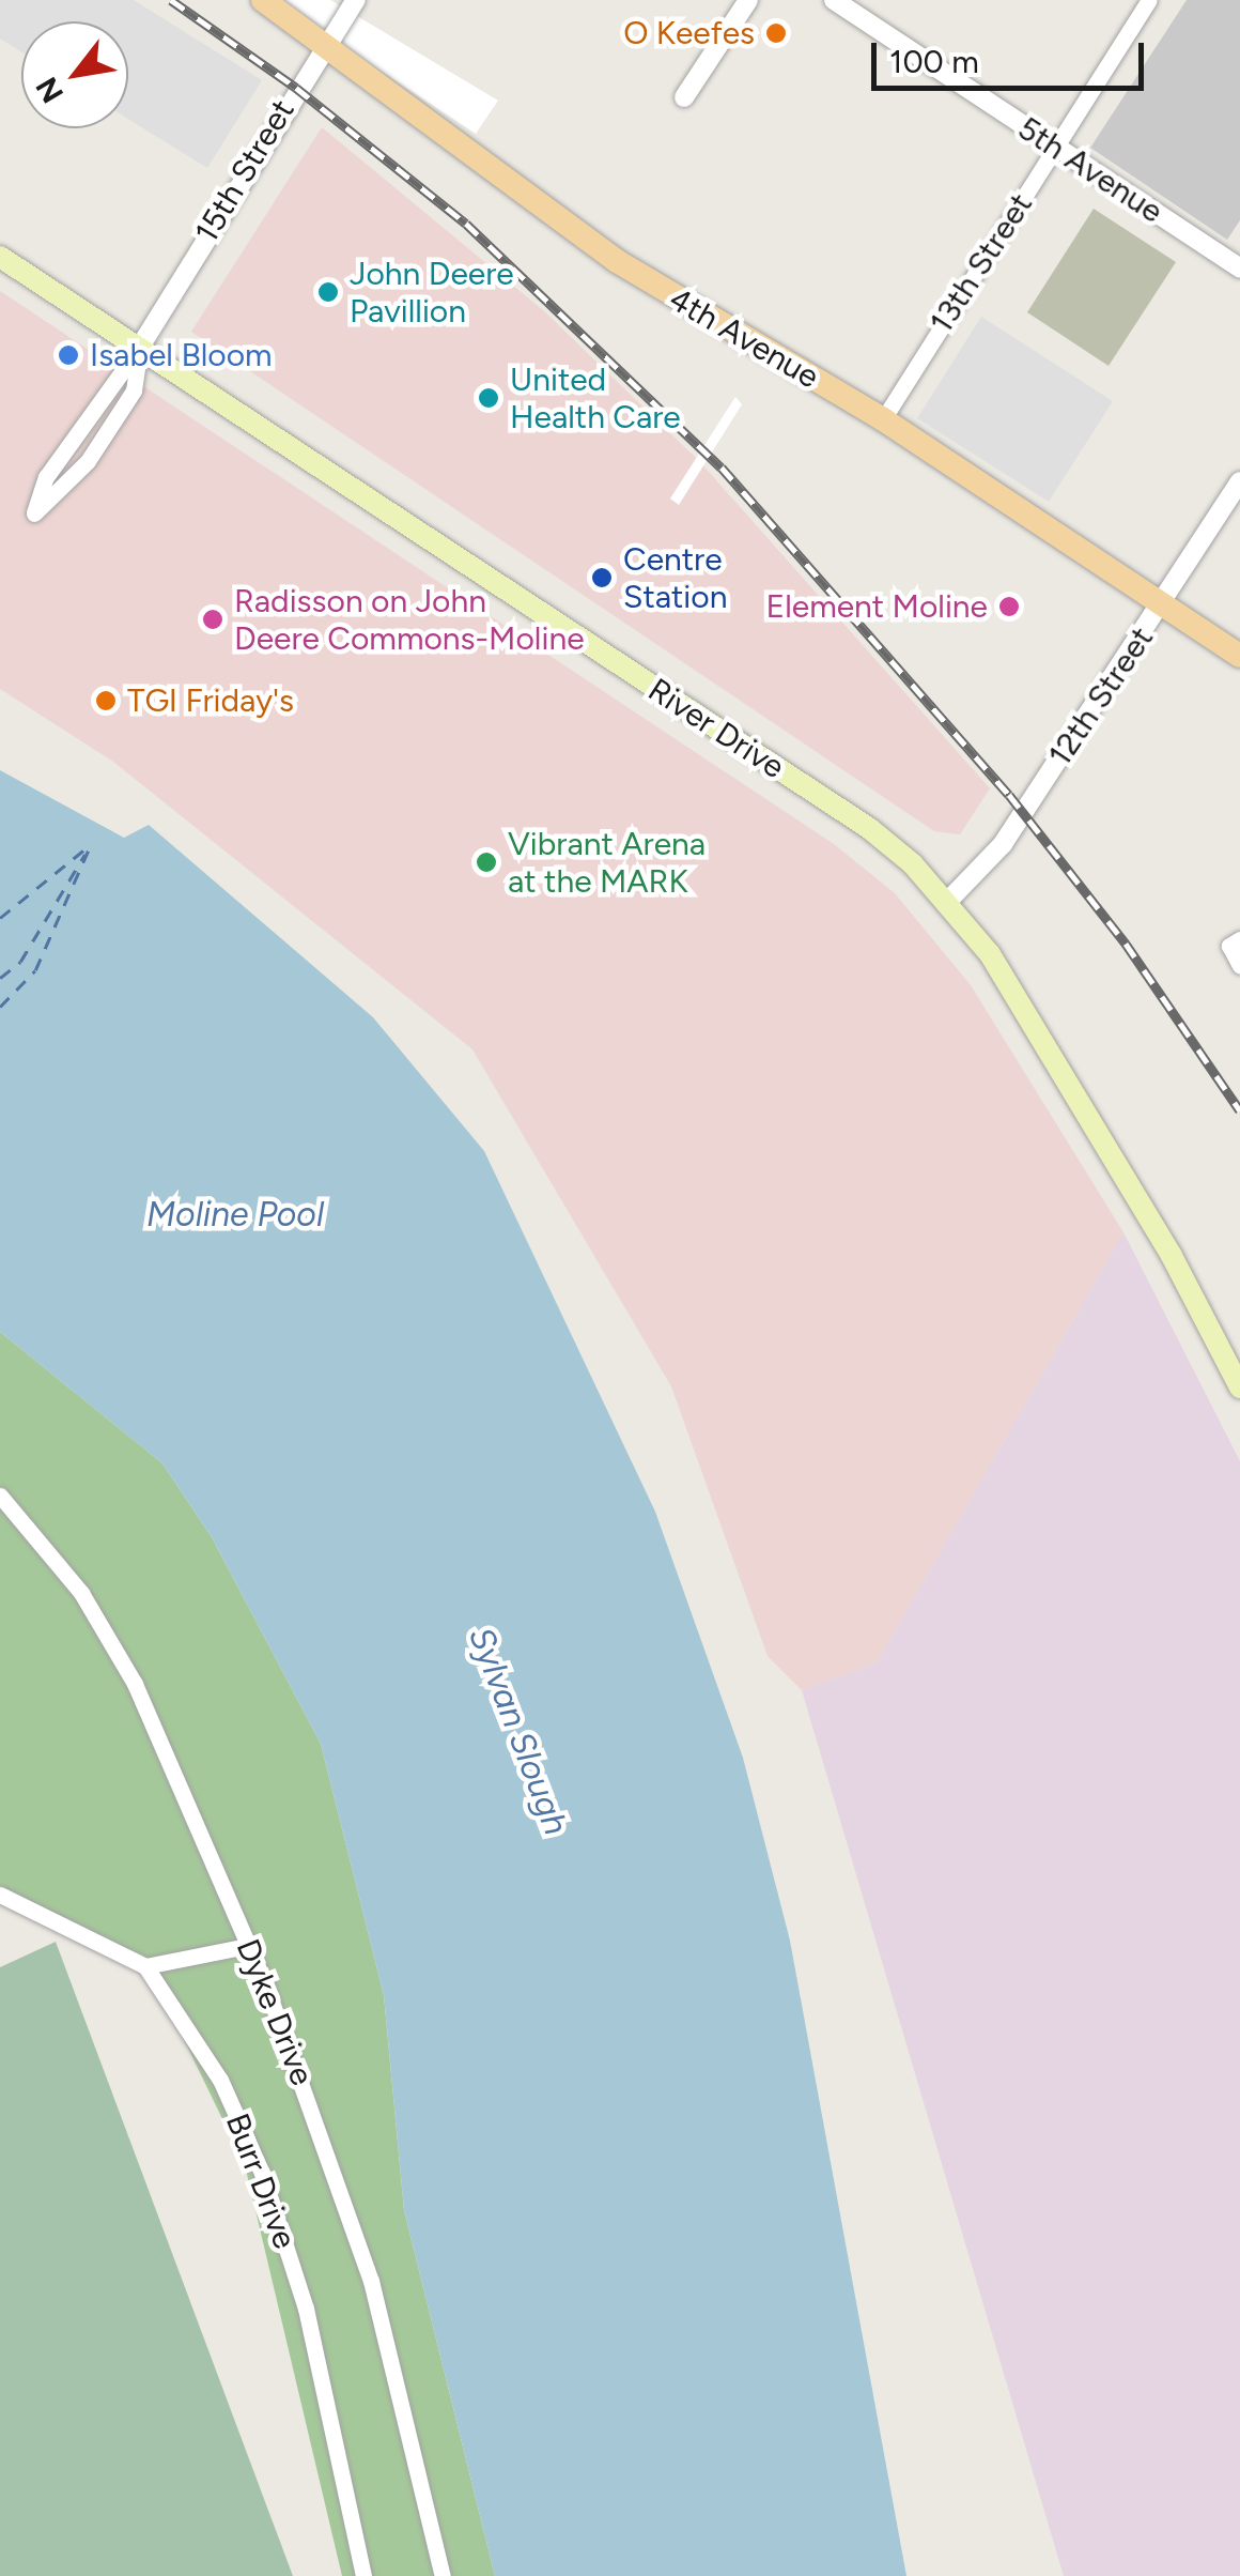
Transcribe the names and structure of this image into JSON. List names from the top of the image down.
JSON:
{
  "streets": {
    "main road": ["4th Avenue", "River Drive"],
    "street": [
      "5th Avenue",
      "15th Street",
      "13th Street",
      "12th Street",
      "Dyke Drive",
      "Burr Drive"
    ]
  },
  "crossings": [
    ["5th Avenue", "13th Street"],
    ["15th Street", "4th Avenue"],
    ["15th Street", "River Drive"],
    ["13th Street", "4th Avenue"],
    ["4th Avenue", "12th Street"],
    ["12th Street", "River Drive"]
  ],
  "water": ["Moline Pool", "Sylvan Slough"],
  "places": [
    "O Keefes",
    "John Deere Pavillion",
    "Isabel Bloom",
    "United Health Care",
    "Centre Station",
    "Element Moline",
    "Radisson on John Deere Commons-Moline",
    "TGI Friday's",
    "Vibrant Arena at the MARK"
  ],
  "scale_bar": "100 m",
  "north": "bottom left"
}
